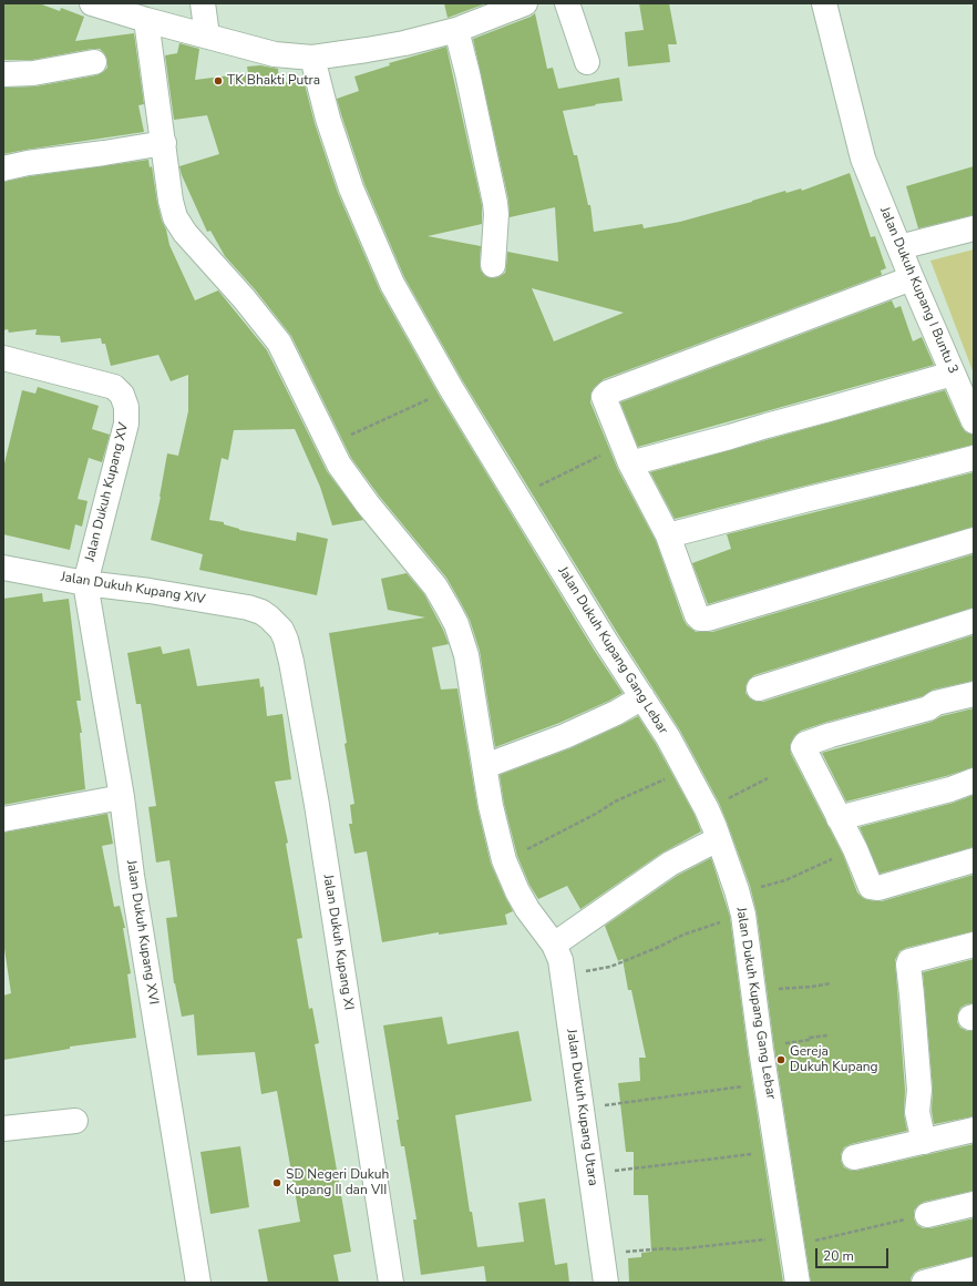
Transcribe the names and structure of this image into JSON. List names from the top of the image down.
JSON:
{
  "streets": {
    "street": [
      "Jalan Dukuh Kupang I Buntu 3",
      "Jalan Dukuh Kupang XV",
      "Jalan Dukuh Kupang XIV",
      "Jalan Dukuh Kupang Gang Lebar",
      "Jalan Dukuh Kupang XVI",
      "Jalan Dukuh Kupang XI",
      "Jalan Dukuh Kupang Utara"
    ]
  },
  "crossings": [
    ["Jalan Dukuh Kupang XV", "Jalan Dukuh Kupang XIV"],
    ["Jalan Dukuh Kupang XV", "Jalan Dukuh Kupang XVI"],
    ["Jalan Dukuh Kupang XIV", "Jalan Dukuh Kupang XVI"],
    ["Jalan Dukuh Kupang XIV", "Jalan Dukuh Kupang XI"]
  ],
  "places": ["TK Bhakti Putra", "Gereja Dukuh Kupang", "SD Negeri Dukuh Kupang II dan VII"],
  "scale_bar": "20 m"
}
